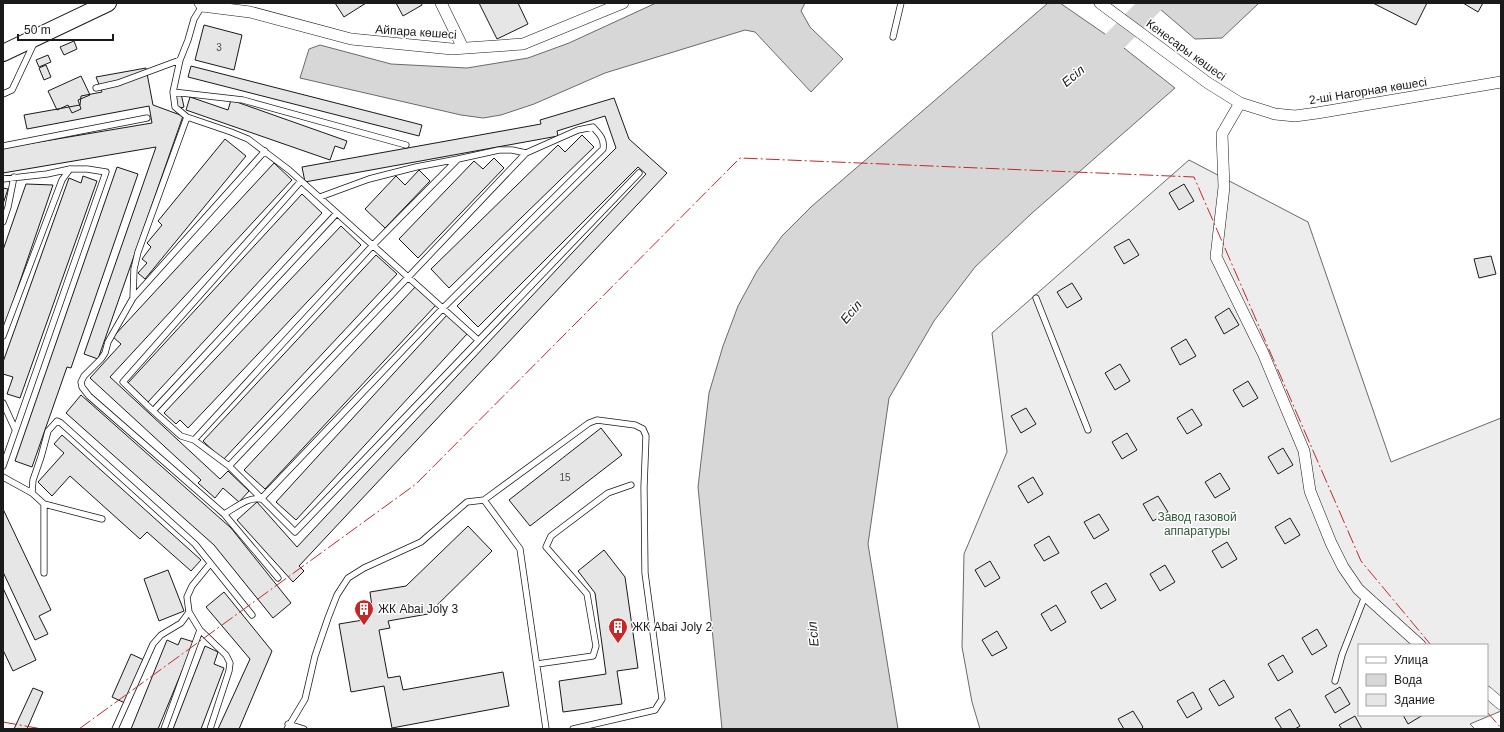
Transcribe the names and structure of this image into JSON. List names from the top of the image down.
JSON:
{
  "streets": {
    "street": ["Айпара көшесі", "Кенесары көшесі", "2-ші Нагорная көшесі"]
  },
  "crossings": [
    ["Кенесары көшесі", "2-ші Нагорная көшесі"]
  ],
  "water": ["Есіл"],
  "parks": ["Завод газовой аппаратуры"],
  "places": {
    "building": ["ЖК Abai Joly 3", "ЖК Abai Joly 2"]
  },
  "house_numbers": ["3", "15"],
  "legend": ["Улица", "Вода", "Здание"],
  "scale_bar": "50 m"
}
